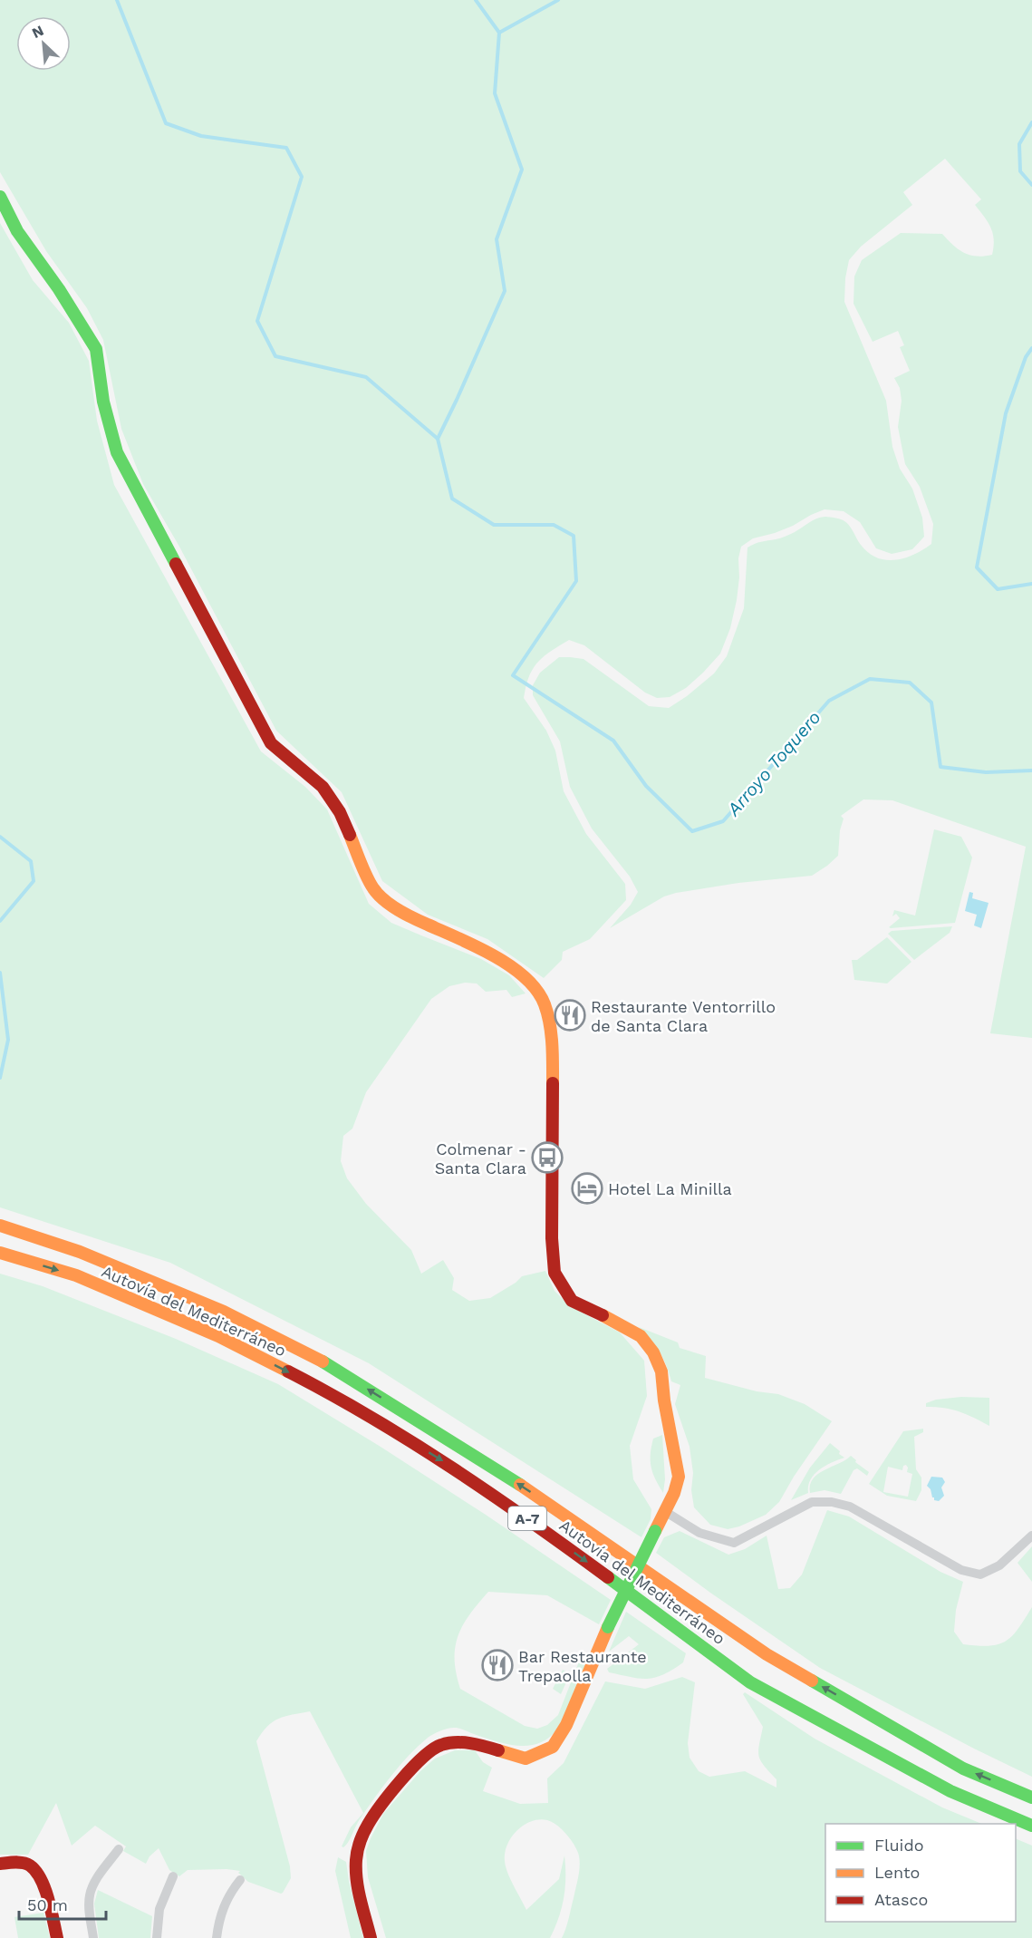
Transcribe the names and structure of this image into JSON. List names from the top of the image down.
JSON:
{
  "streets": {
    "main road": ["Autovía del Mediterráneo", "A-7"]
  },
  "water": ["Arroyo Toquero"],
  "places": {
    "restaurant": ["Restaurante Ventorrillo de Santa Clara", "Bar Restaurante Trepaolla"],
    "bus stop": ["Colmenar - Santa Clara"],
    "hotel": ["Hotel La Minilla"]
  },
  "legend": ["Fluido", "Lento", "Atasco"],
  "scale_bar": "50 m",
  "north": "top left"
}
